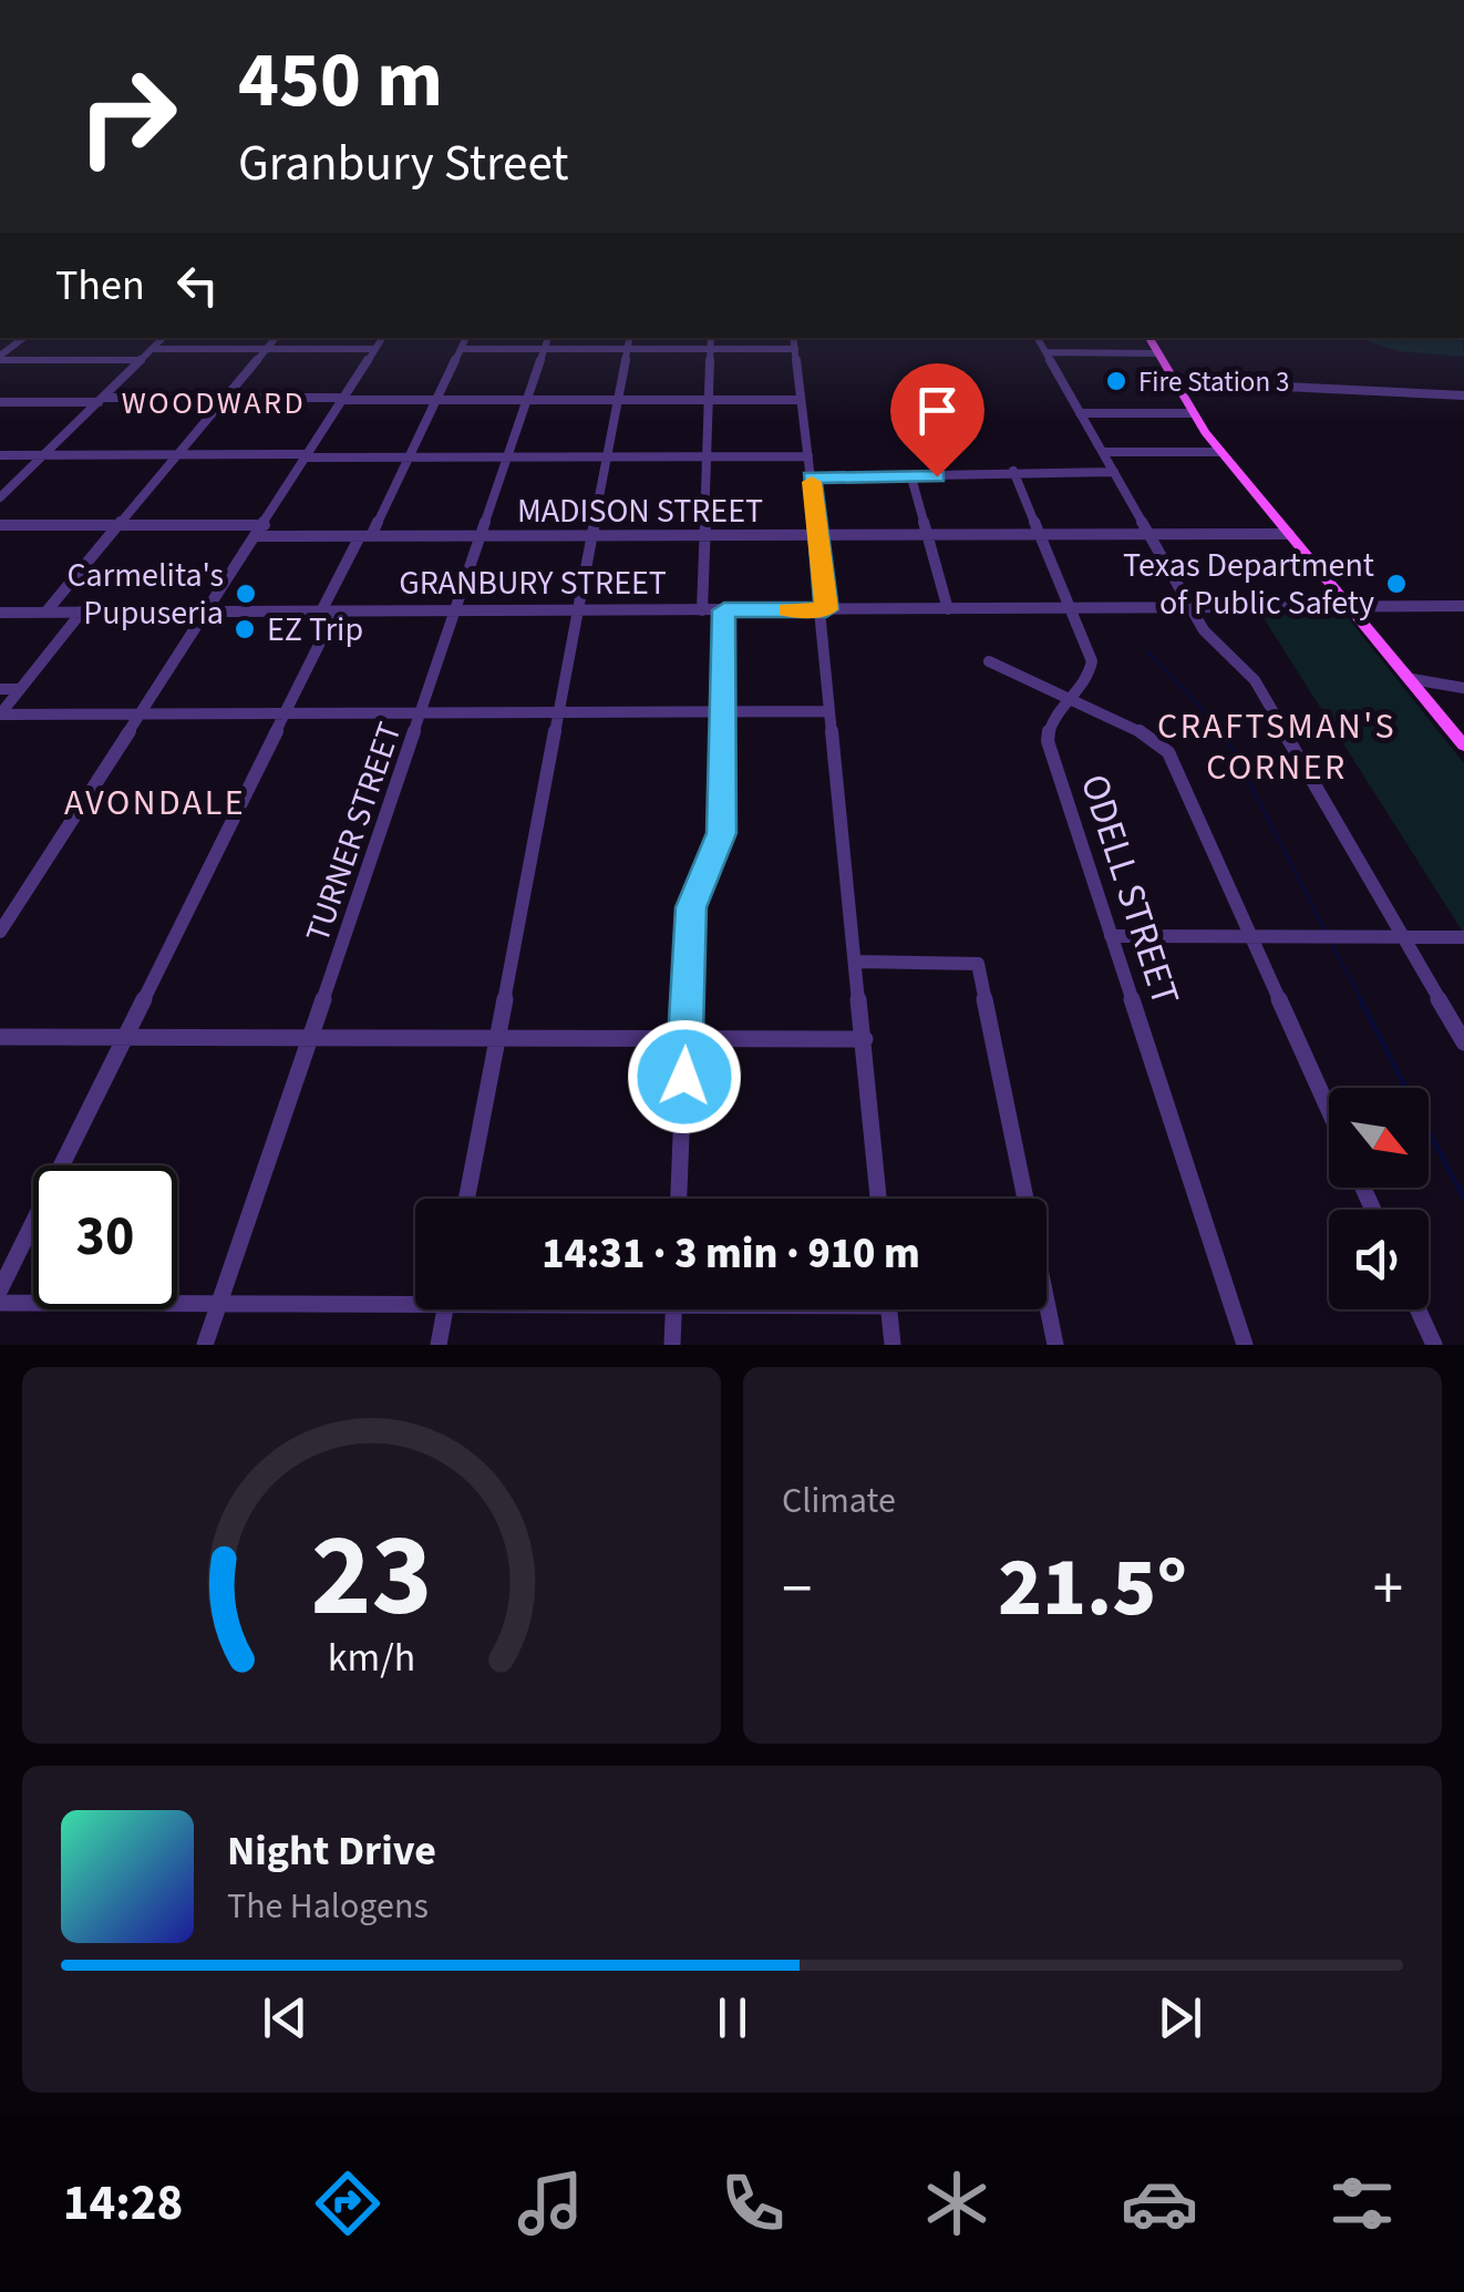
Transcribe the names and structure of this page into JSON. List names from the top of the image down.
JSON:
{
  "streets": {
    "street": [
      "MADISON STREET",
      "GRANBURY STREET",
      "TURNER STREET",
      "ODELL STREET"
    ]
  },
  "crossings": [
    ["MADISON STREET", "TURNER STREET"],
    ["MADISON STREET", "ODELL STREET"],
    ["GRANBURY STREET", "TURNER STREET"],
    ["GRANBURY STREET", "ODELL STREET"]
  ],
  "districts": ["WOODWARD", "CRAFTSMAN'S CORNER", "AVONDALE"],
  "places": [
    "Fire Station 3",
    "Texas Department of Public Safety",
    "Carmelita's Pupuseria",
    "EZ Trip"
  ],
  "north": "bottom right",
  "page": {
    "turn": ["450 m", "Granbury Street"],
    "then": "Then",
    "limit": "30",
    "trip": "14:31 · 3 min · 910 m",
    "tile": "Climate",
    "heat": ["−", "21.5°", "+"],
    "song": ["Night Drive", "The Halogens"],
    "tabs": "14:28",
    "gauge": ["23", "km/h"]
  }
}
